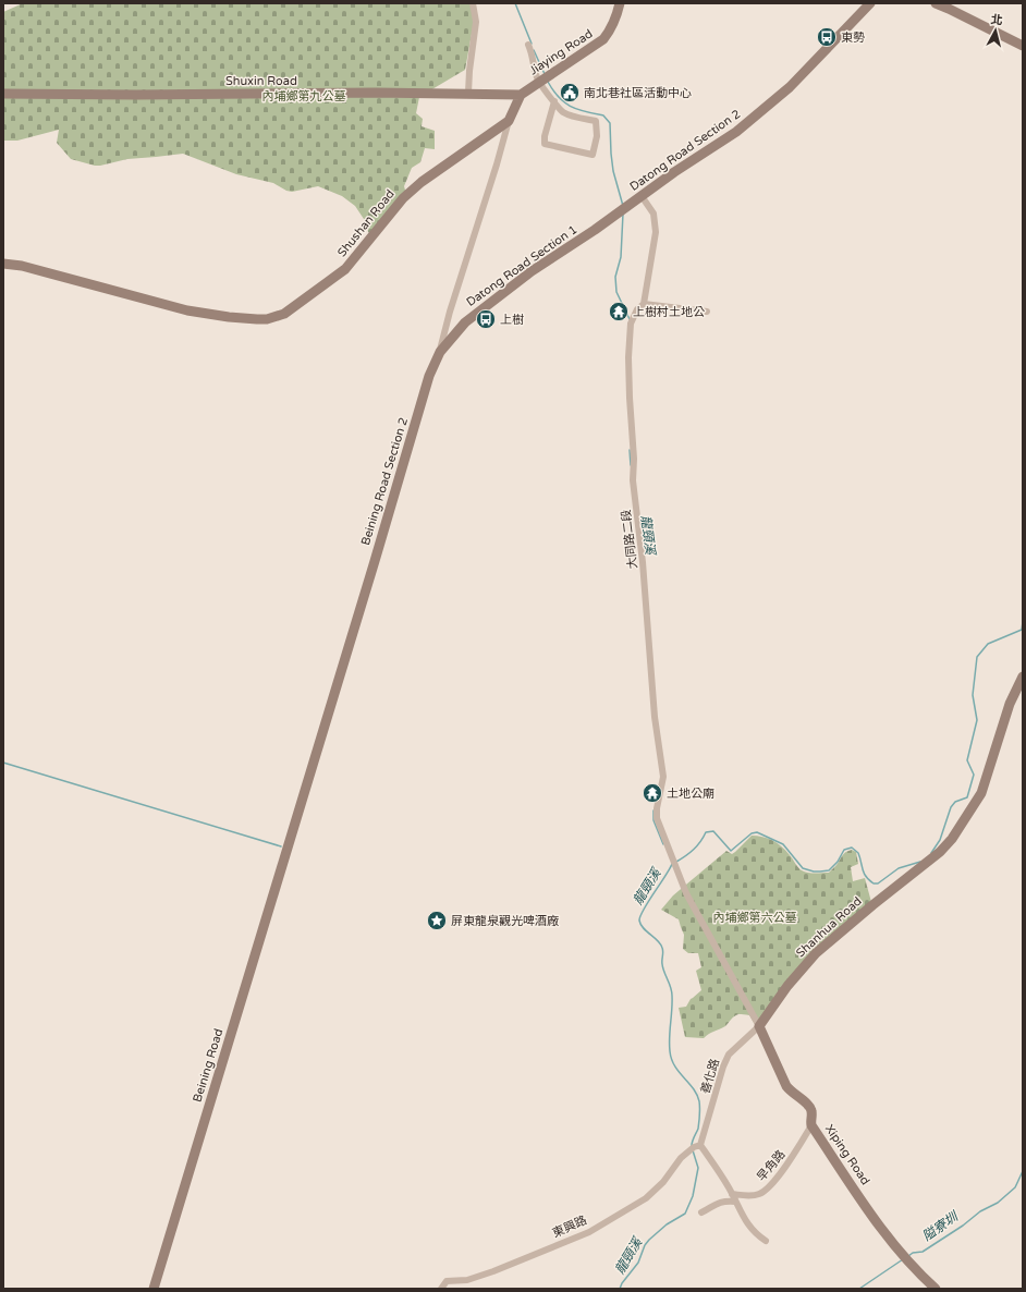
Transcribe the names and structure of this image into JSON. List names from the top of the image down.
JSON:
{
  "streets": {
    "street": [
      "Jiaying Road",
      "Shuxin Road",
      "Datong Road Section 2",
      "Shushan Road",
      "Datong Road Section 1",
      "Beining Road Section 2",
      "大同路二段",
      "Shanhua Road",
      "Beining Road",
      "善化路",
      "Xiping Road",
      "早角路",
      "東興路"
    ]
  },
  "crossings": [
    ["Jiaying Road", "Shuxin Road"],
    ["Datong Road Section 2", "Datong Road Section 1"],
    ["Datong Road Section 2", "大同路二段"],
    ["Shushan Road", "Beining Road Section 2"],
    ["Datong Road Section 1", "Beining Road Section 2"],
    ["Beining Road Section 2", "Beining Road"],
    ["大同路二段", "Shanhua Road"],
    ["大同路二段", "善化路"],
    ["大同路二段", "Xiping Road"],
    ["Shanhua Road", "善化路"],
    ["Shanhua Road", "Xiping Road"],
    ["善化路", "Xiping Road"],
    ["善化路", "東興路"],
    ["Xiping Road", "早角路"]
  ],
  "water": ["龍頸溪", "隘寮圳"],
  "parks": ["內埔鄉第九公墓", "內埔鄉第六公墓"],
  "places": {
    "bus stop": ["東勢", "上樹"],
    "public building": ["南北巷社區活動中心"],
    "temple": ["上樹村土地公", "土地公廟"],
    "place": ["屏東龍泉觀光啤酒廠"]
  },
  "north": "top"
}
